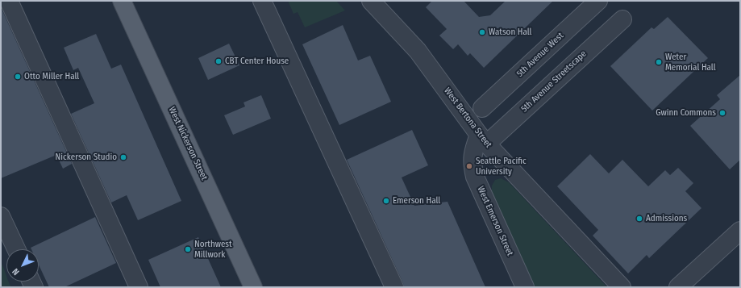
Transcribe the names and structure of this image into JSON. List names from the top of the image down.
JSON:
{
  "streets": {
    "main road": ["West Nickerson Street"],
    "street": [
      "5th Avenue West",
      "5th Avenue Streetscape",
      "West Bertona Street",
      "West Emerson Street"
    ]
  },
  "crossings": [
    ["5th Avenue Streetscape", "West Bertona Street"],
    ["5th Avenue Streetscape", "West Emerson Street"],
    ["West Bertona Street", "West Emerson Street"]
  ],
  "places": [
    "Watson Hall",
    "CBT Center House",
    "Weter Memorial Hall",
    "Otto Miller Hall",
    "Gwinn Commons",
    "Nickerson Studio",
    "Seattle Pacific University",
    "Emerson Hall",
    "Admissions",
    "Northwest Millwork"
  ],
  "north": "bottom left"
}
